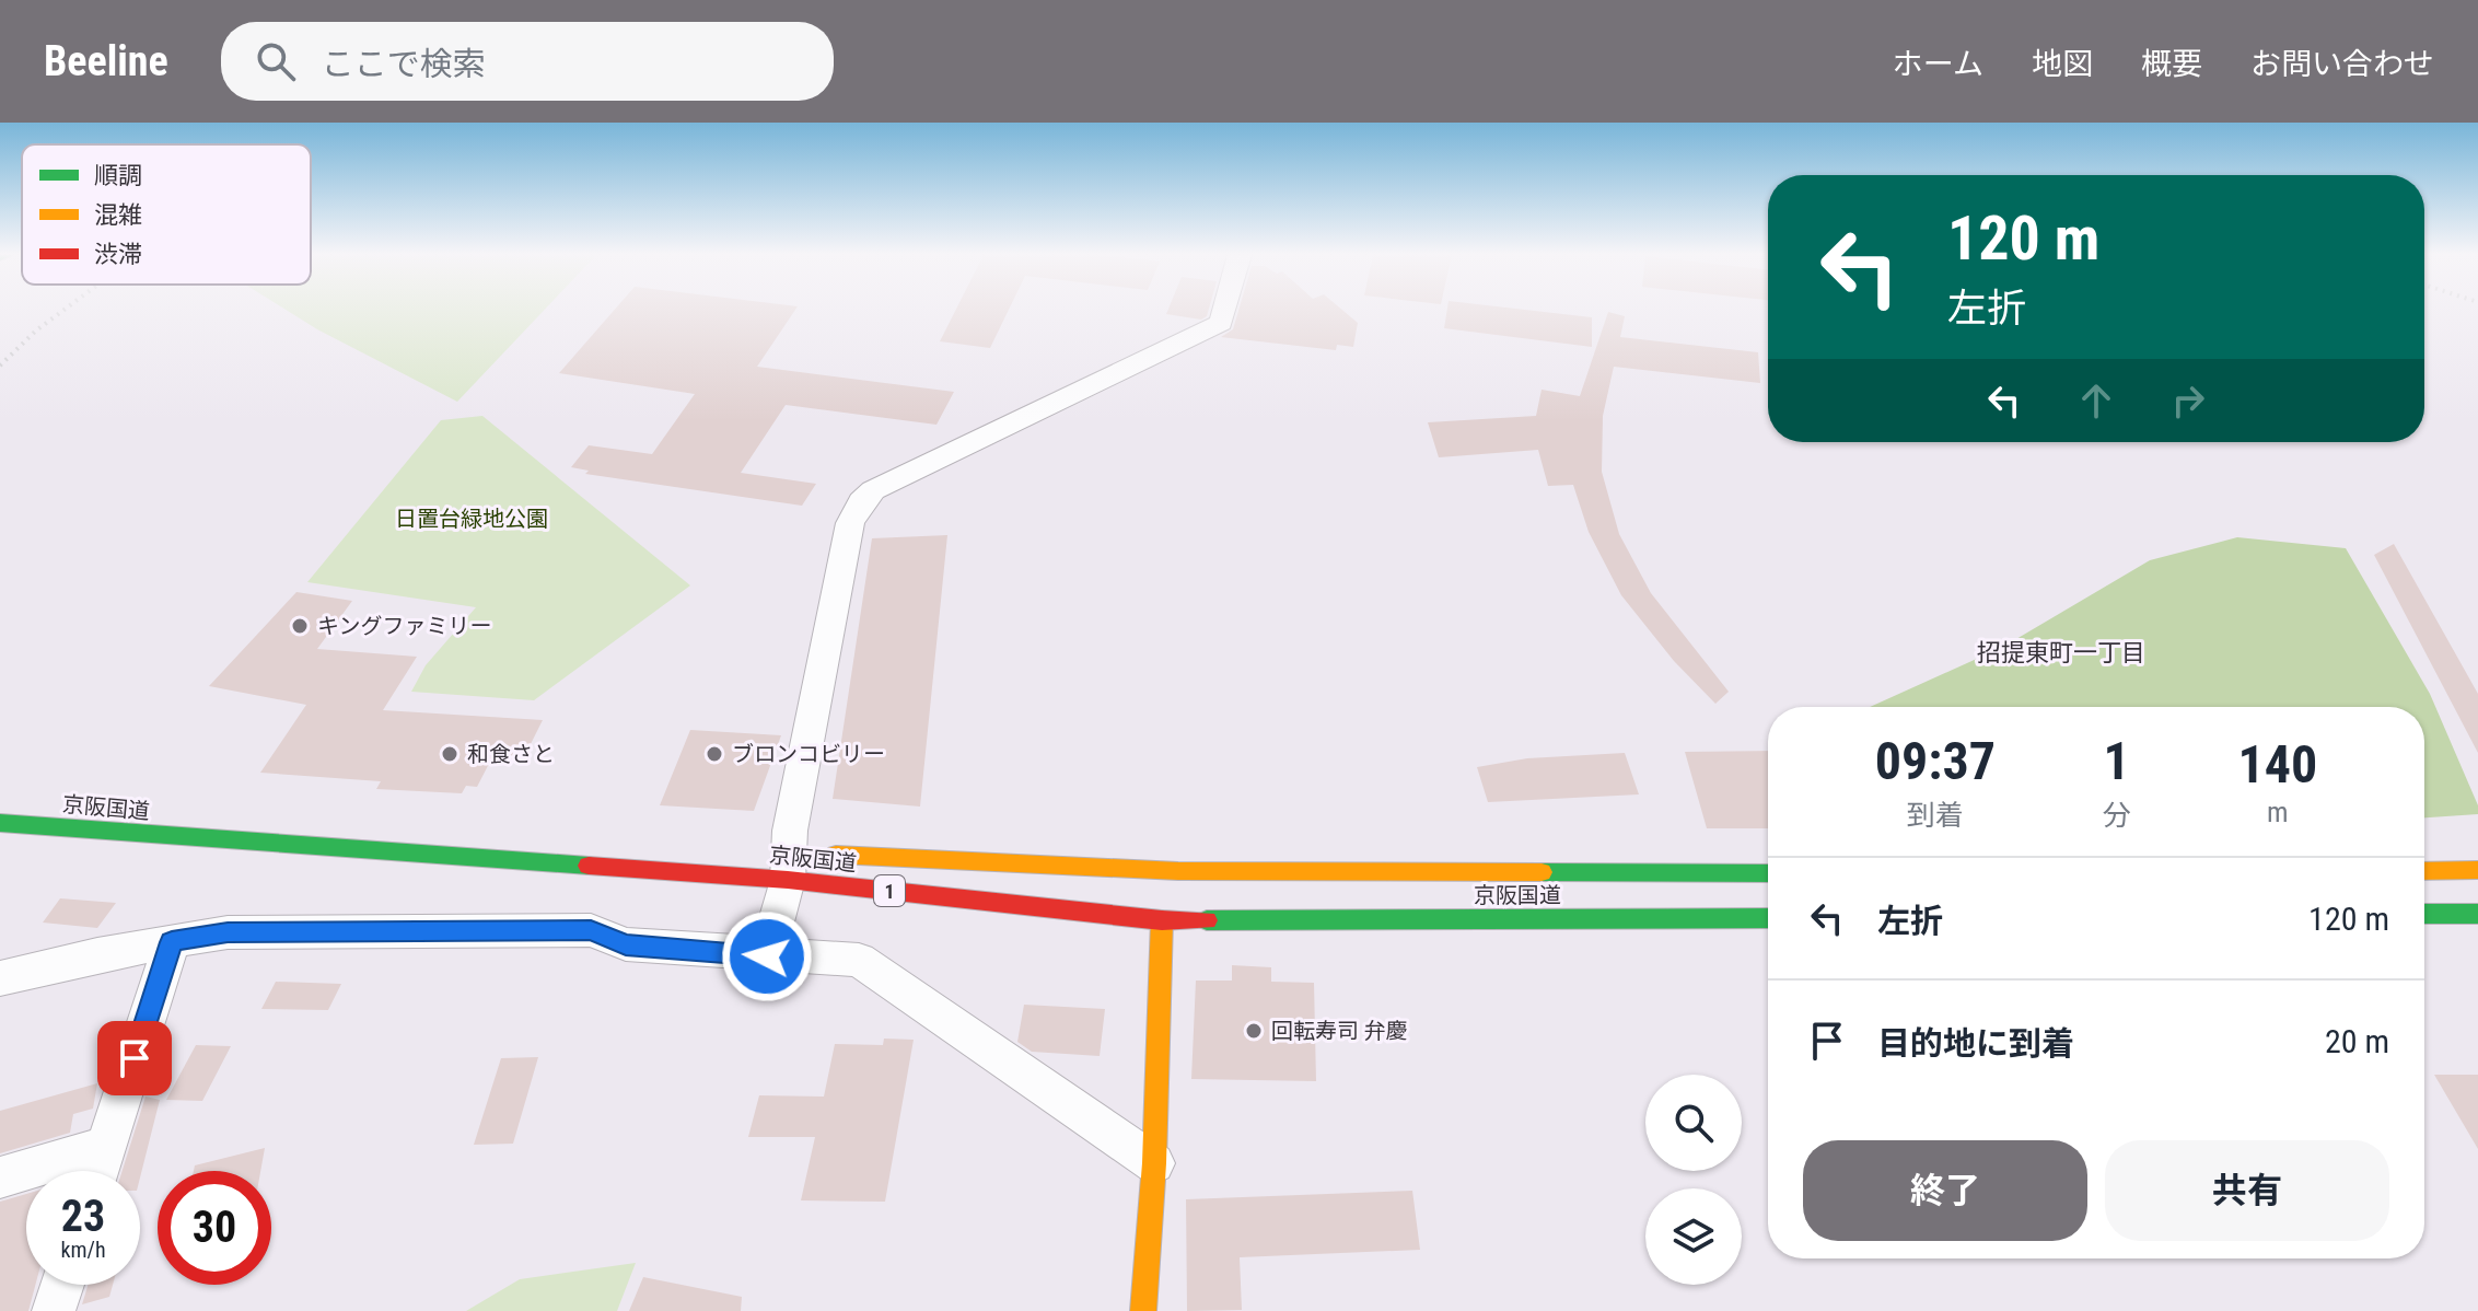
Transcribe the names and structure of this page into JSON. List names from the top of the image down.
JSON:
{
  "streets": {
    "main road": ["京阪国道", "1"]
  },
  "districts": ["招提東町一丁目"],
  "parks": ["日置台緑地公園"],
  "places": [
    "キングファミリー",
    "和食さと",
    "ブロンコビリー",
    "回転寿司 弁慶"
  ],
  "legend": ["順調", "混雑", "渋滞"],
  "page": {
    "header": "Beeline",
    "search": "ここで検索",
    "nav": [
      "ホーム",
      "地図",
      "概要",
      "お問い合わせ"
    ],
    "turn": ["120 m", "左折"],
    "eta": [
      "09:37",
      "到着",
      "1",
      "分",
      "140",
      "m"
    ],
    "list": [
      {
        "name": "左折",
        "value": "120 m"
      },
      {
        "name": "目的地に到着",
        "value": "20 m"
      }
    ],
    "buttons": ["終了", "共有"],
    "speed": "23 km/h",
    "limit": "30"
  }
}
